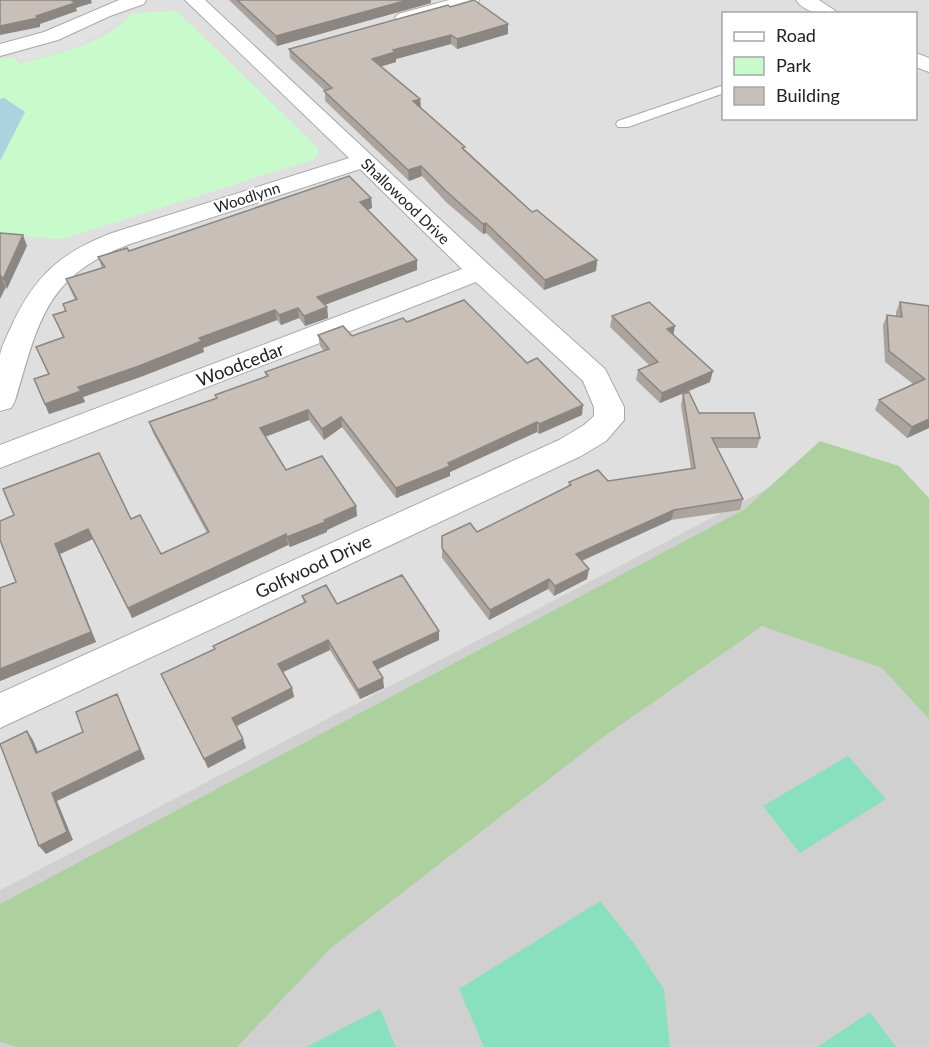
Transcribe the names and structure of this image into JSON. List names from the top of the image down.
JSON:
{
  "streets": {
    "street": [
      "Woodlynn",
      "Shallowood Drive",
      "Woodcedar",
      "Golfwood Drive"
    ]
  },
  "crossings": [
    ["Woodlynn", "Shallowood Drive"],
    ["Shallowood Drive", "Woodcedar"],
    ["Shallowood Drive", "Golfwood Drive"]
  ],
  "legend": ["Road", "Park", "Building"]
}
